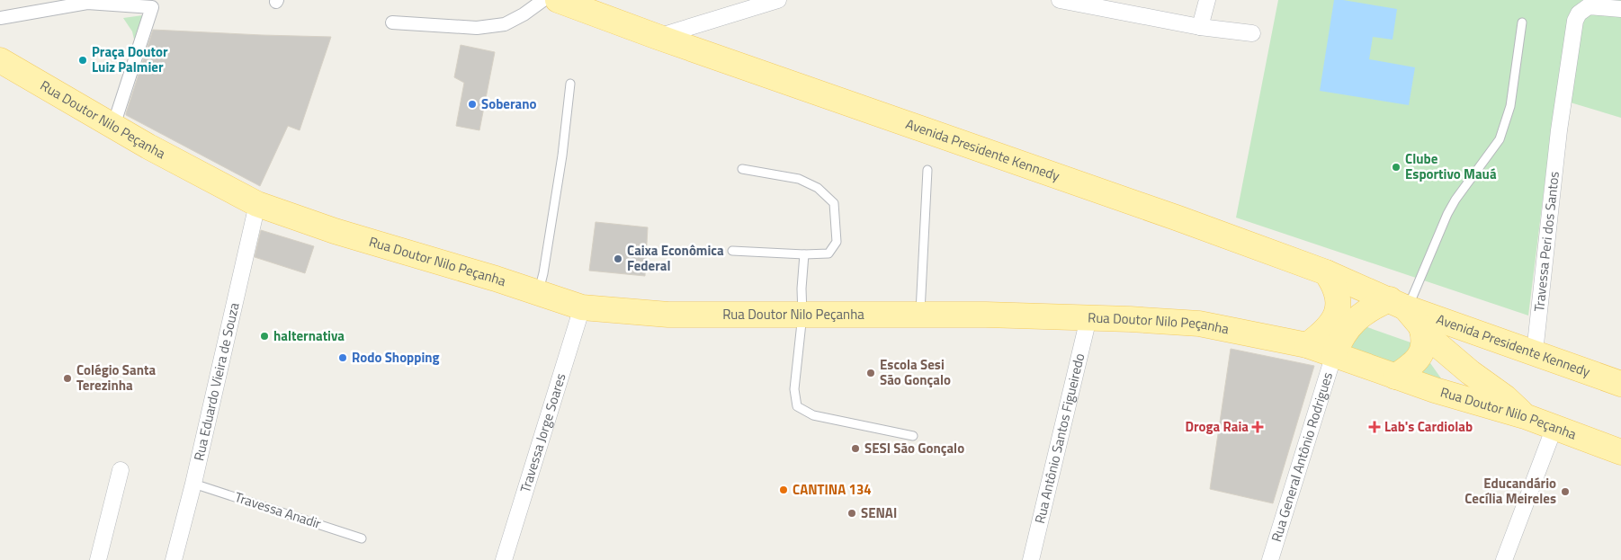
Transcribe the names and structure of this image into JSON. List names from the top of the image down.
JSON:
{
  "streets": {
    "main road": ["Rua Doutor Nilo Peçanha", "Avenida Presidente Kennedy"],
    "street": [
      "Travessa Peri dos Santos",
      "Rua Eduardo Vieira de Souza",
      "Travessa Jorge Soares",
      "Rua Antônio Santos Figueiredo",
      "Rua General Antônio Rodrigues"
    ],
    "lane": ["Travessa Anadir"]
  },
  "crossings": [
    ["Rua Doutor Nilo Peçanha", "Avenida Presidente Kennedy"],
    ["Rua Doutor Nilo Peçanha", "Rua Eduardo Vieira de Souza"],
    ["Rua Doutor Nilo Peçanha", "Travessa Jorge Soares"],
    ["Rua Doutor Nilo Peçanha", "Rua Antônio Santos Figueiredo"],
    ["Rua Doutor Nilo Peçanha", "Rua General Antônio Rodrigues"],
    ["Avenida Presidente Kennedy", "Travessa Peri dos Santos"],
    ["Avenida Presidente Kennedy", "Rua General Antônio Rodrigues"],
    ["Rua Eduardo Vieira de Souza", "Travessa Anadir"]
  ],
  "places": {
    "other": [
      "Praça Doutor Luiz Palmier",
      "Soberano",
      "Clube Esportivo Mauá",
      "Caixa Econômica Federal",
      "halternativa",
      "Rodo Shopping",
      "Escola Sesi São Gonçalo",
      "Colégio Santa Terezinha",
      "SESI São Gonçalo",
      "CANTINA 134",
      "Educandário Cecília Meireles",
      "SENAI"
    ],
    "health": ["Droga Raia", "Lab's Cardiolab"]
  }
}
